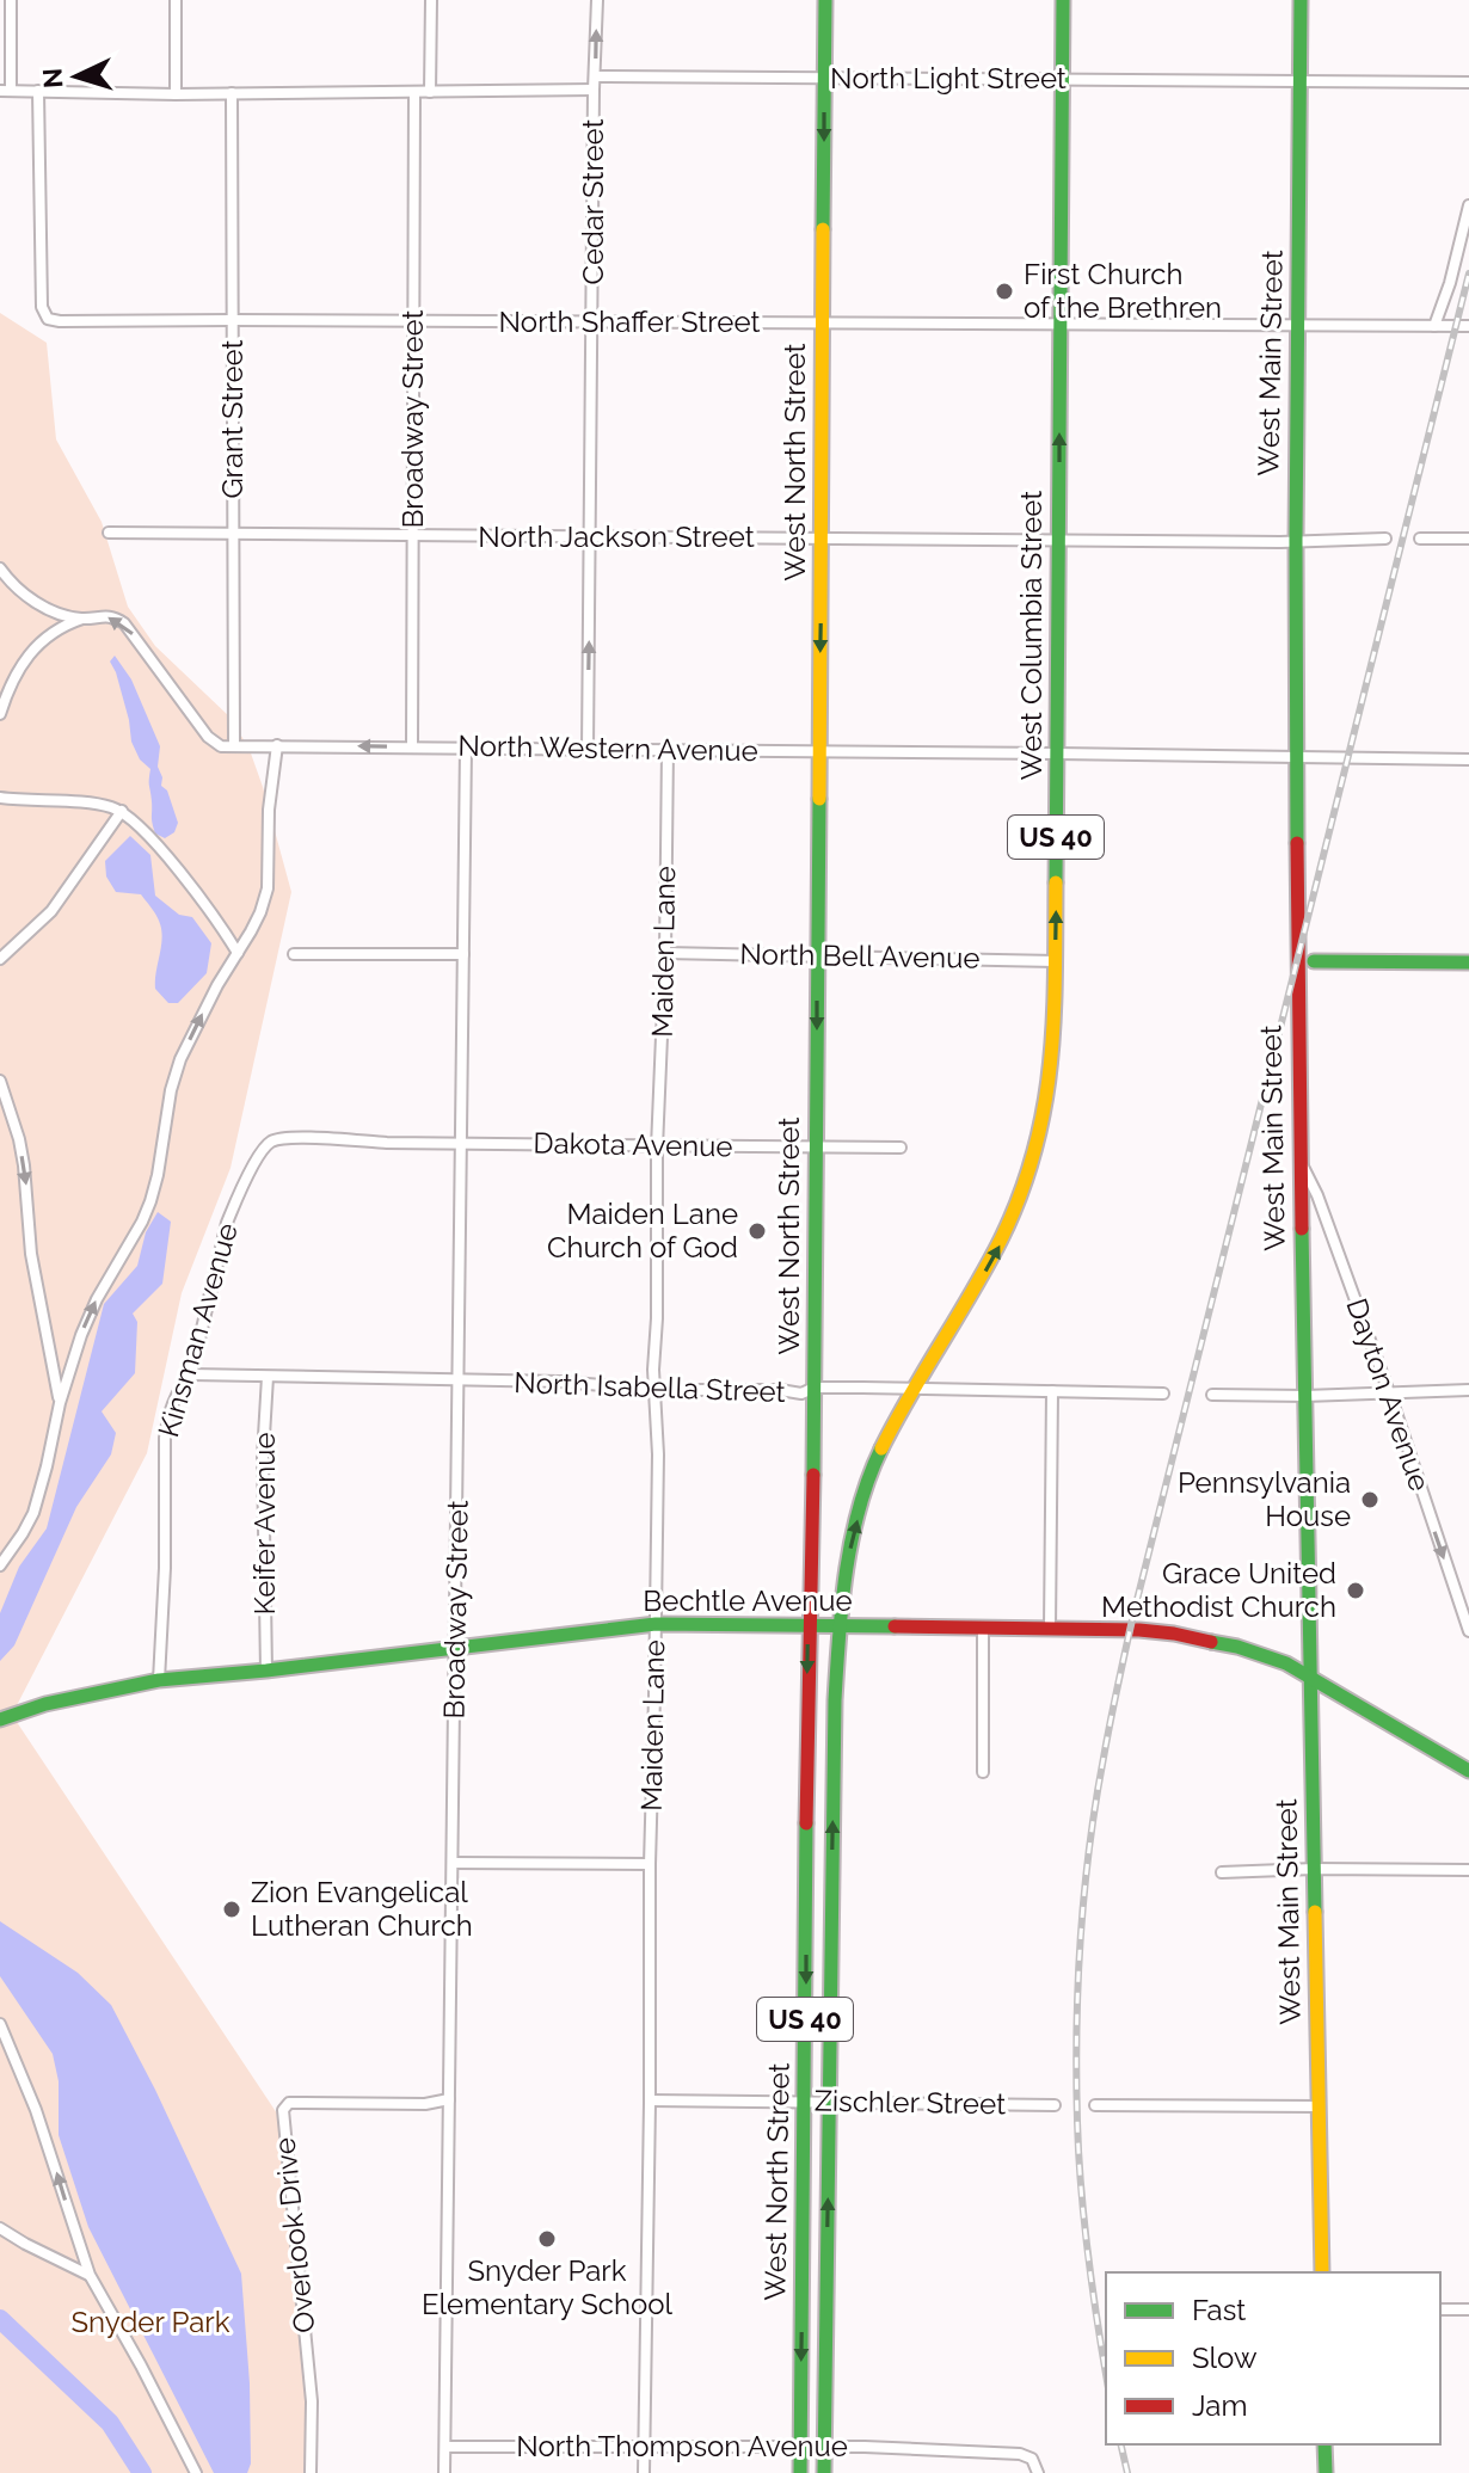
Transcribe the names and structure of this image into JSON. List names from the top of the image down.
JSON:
{
  "streets": {
    "main road": [
      "West Main Street",
      "West North Street",
      "West Columbia Street",
      "US 40",
      "Bechtle Avenue"
    ],
    "street": [
      "North Light Street",
      "Cedar Street",
      "North Shaffer Street",
      "Grant Street",
      "Broadway Street",
      "North Jackson Street",
      "North Western Avenue",
      "Maiden Lane",
      "North Bell Avenue",
      "Dakota Avenue",
      "Kinsman Avenue",
      "North Isabella Street",
      "Dayton Avenue",
      "Keifer Avenue",
      "Zischler Street",
      "Overlook Drive",
      "North Thompson Avenue"
    ]
  },
  "crossings": [
    ["North Light Street", "Cedar Street"],
    ["North Light Street", "West Main Street"],
    ["North Light Street", "West North Street"],
    ["North Light Street", "West Columbia Street"],
    ["Cedar Street", "North Shaffer Street"],
    ["Cedar Street", "North Jackson Street"],
    ["Cedar Street", "North Western Avenue"],
    ["North Shaffer Street", "West Main Street"],
    ["North Shaffer Street", "Grant Street"],
    ["North Shaffer Street", "Broadway Street"],
    ["North Shaffer Street", "West North Street"],
    ["North Shaffer Street", "West Columbia Street"],
    ["West Main Street", "North Jackson Street"],
    ["West Main Street", "North Western Avenue"],
    ["West Main Street", "Dayton Avenue"],
    ["West Main Street", "Bechtle Avenue"],
    ["Grant Street", "North Jackson Street"],
    ["Grant Street", "North Western Avenue"],
    ["Broadway Street", "North Jackson Street"],
    ["Broadway Street", "North Western Avenue"],
    ["Broadway Street", "Dakota Avenue"],
    ["Broadway Street", "North Isabella Street"],
    ["Broadway Street", "Bechtle Avenue"],
    ["Broadway Street", "Overlook Drive"],
    ["Broadway Street", "North Thompson Avenue"],
    ["West North Street", "North Jackson Street"],
    ["West North Street", "West Columbia Street"],
    ["West North Street", "North Western Avenue"],
    ["West North Street", "North Bell Avenue"],
    ["West North Street", "Dakota Avenue"],
    ["West North Street", "North Isabella Street"],
    ["West North Street", "Bechtle Avenue"],
    ["West North Street", "Zischler Street"],
    ["West North Street", "North Thompson Avenue"],
    ["North Jackson Street", "West Columbia Street"],
    ["West Columbia Street", "North Western Avenue"],
    ["West Columbia Street", "North Bell Avenue"],
    ["West Columbia Street", "North Isabella Street"],
    ["West Columbia Street", "Bechtle Avenue"],
    ["North Western Avenue", "Maiden Lane"],
    ["Maiden Lane", "North Bell Avenue"],
    ["Maiden Lane", "Dakota Avenue"],
    ["Maiden Lane", "North Isabella Street"],
    ["Maiden Lane", "Bechtle Avenue"],
    ["Maiden Lane", "Zischler Street"],
    ["Maiden Lane", "North Thompson Avenue"],
    ["Dakota Avenue", "Kinsman Avenue"],
    ["Kinsman Avenue", "North Isabella Street"],
    ["Kinsman Avenue", "Bechtle Avenue"],
    ["North Isabella Street", "Keifer Avenue"],
    ["Keifer Avenue", "Bechtle Avenue"]
  ],
  "one_way": ["Cedar Street", "West Columbia Street", "Dayton Avenue"],
  "parks": ["Snyder Park"],
  "places": [
    "First Church of the Brethren",
    "Maiden Lane Church of God",
    "Pennsylvania House",
    "Grace United Methodist Church",
    "Zion Evangelical Lutheran Church",
    "Snyder Park Elementary School"
  ],
  "legend": ["Fast", "Slow", "Jam"],
  "north": "left"
}
